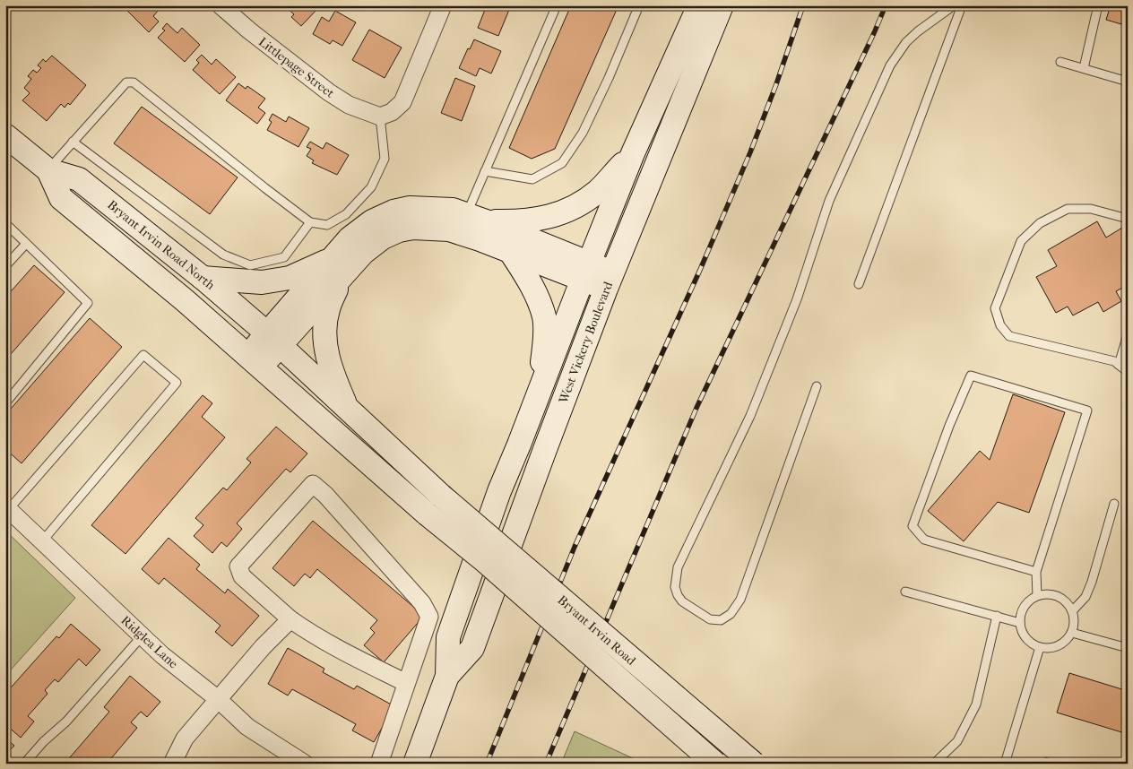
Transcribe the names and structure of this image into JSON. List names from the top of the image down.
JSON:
{
  "streets": {
    "main road": ["Bryant Irvin Road North", "West Vickery Boulevard", "Bryant Irvin Road"],
    "street": ["Littlepage Street", "Ridglea Lane"]
  },
  "crossings": [
    ["Bryant Irvin Road North", "Bryant Irvin Road"]
  ]
}
